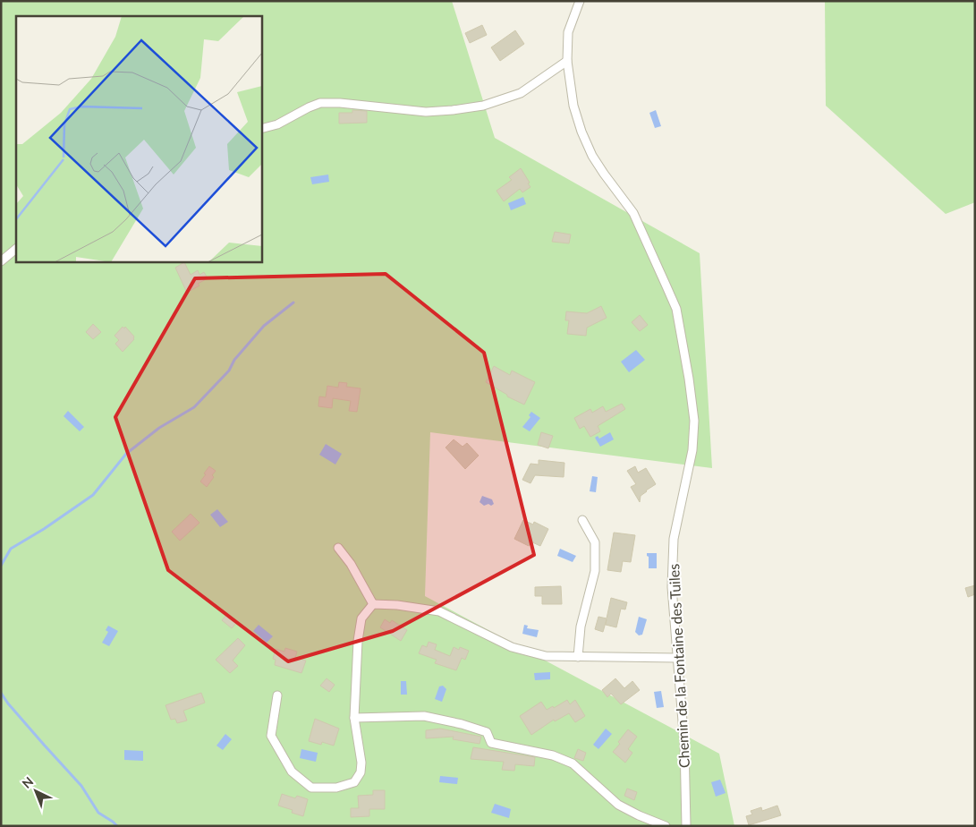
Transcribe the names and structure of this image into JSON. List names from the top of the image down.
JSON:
{
  "streets": {
    "street": ["Chemin de la Fontaine des Tuiles"]
  },
  "north": "top left"
}
